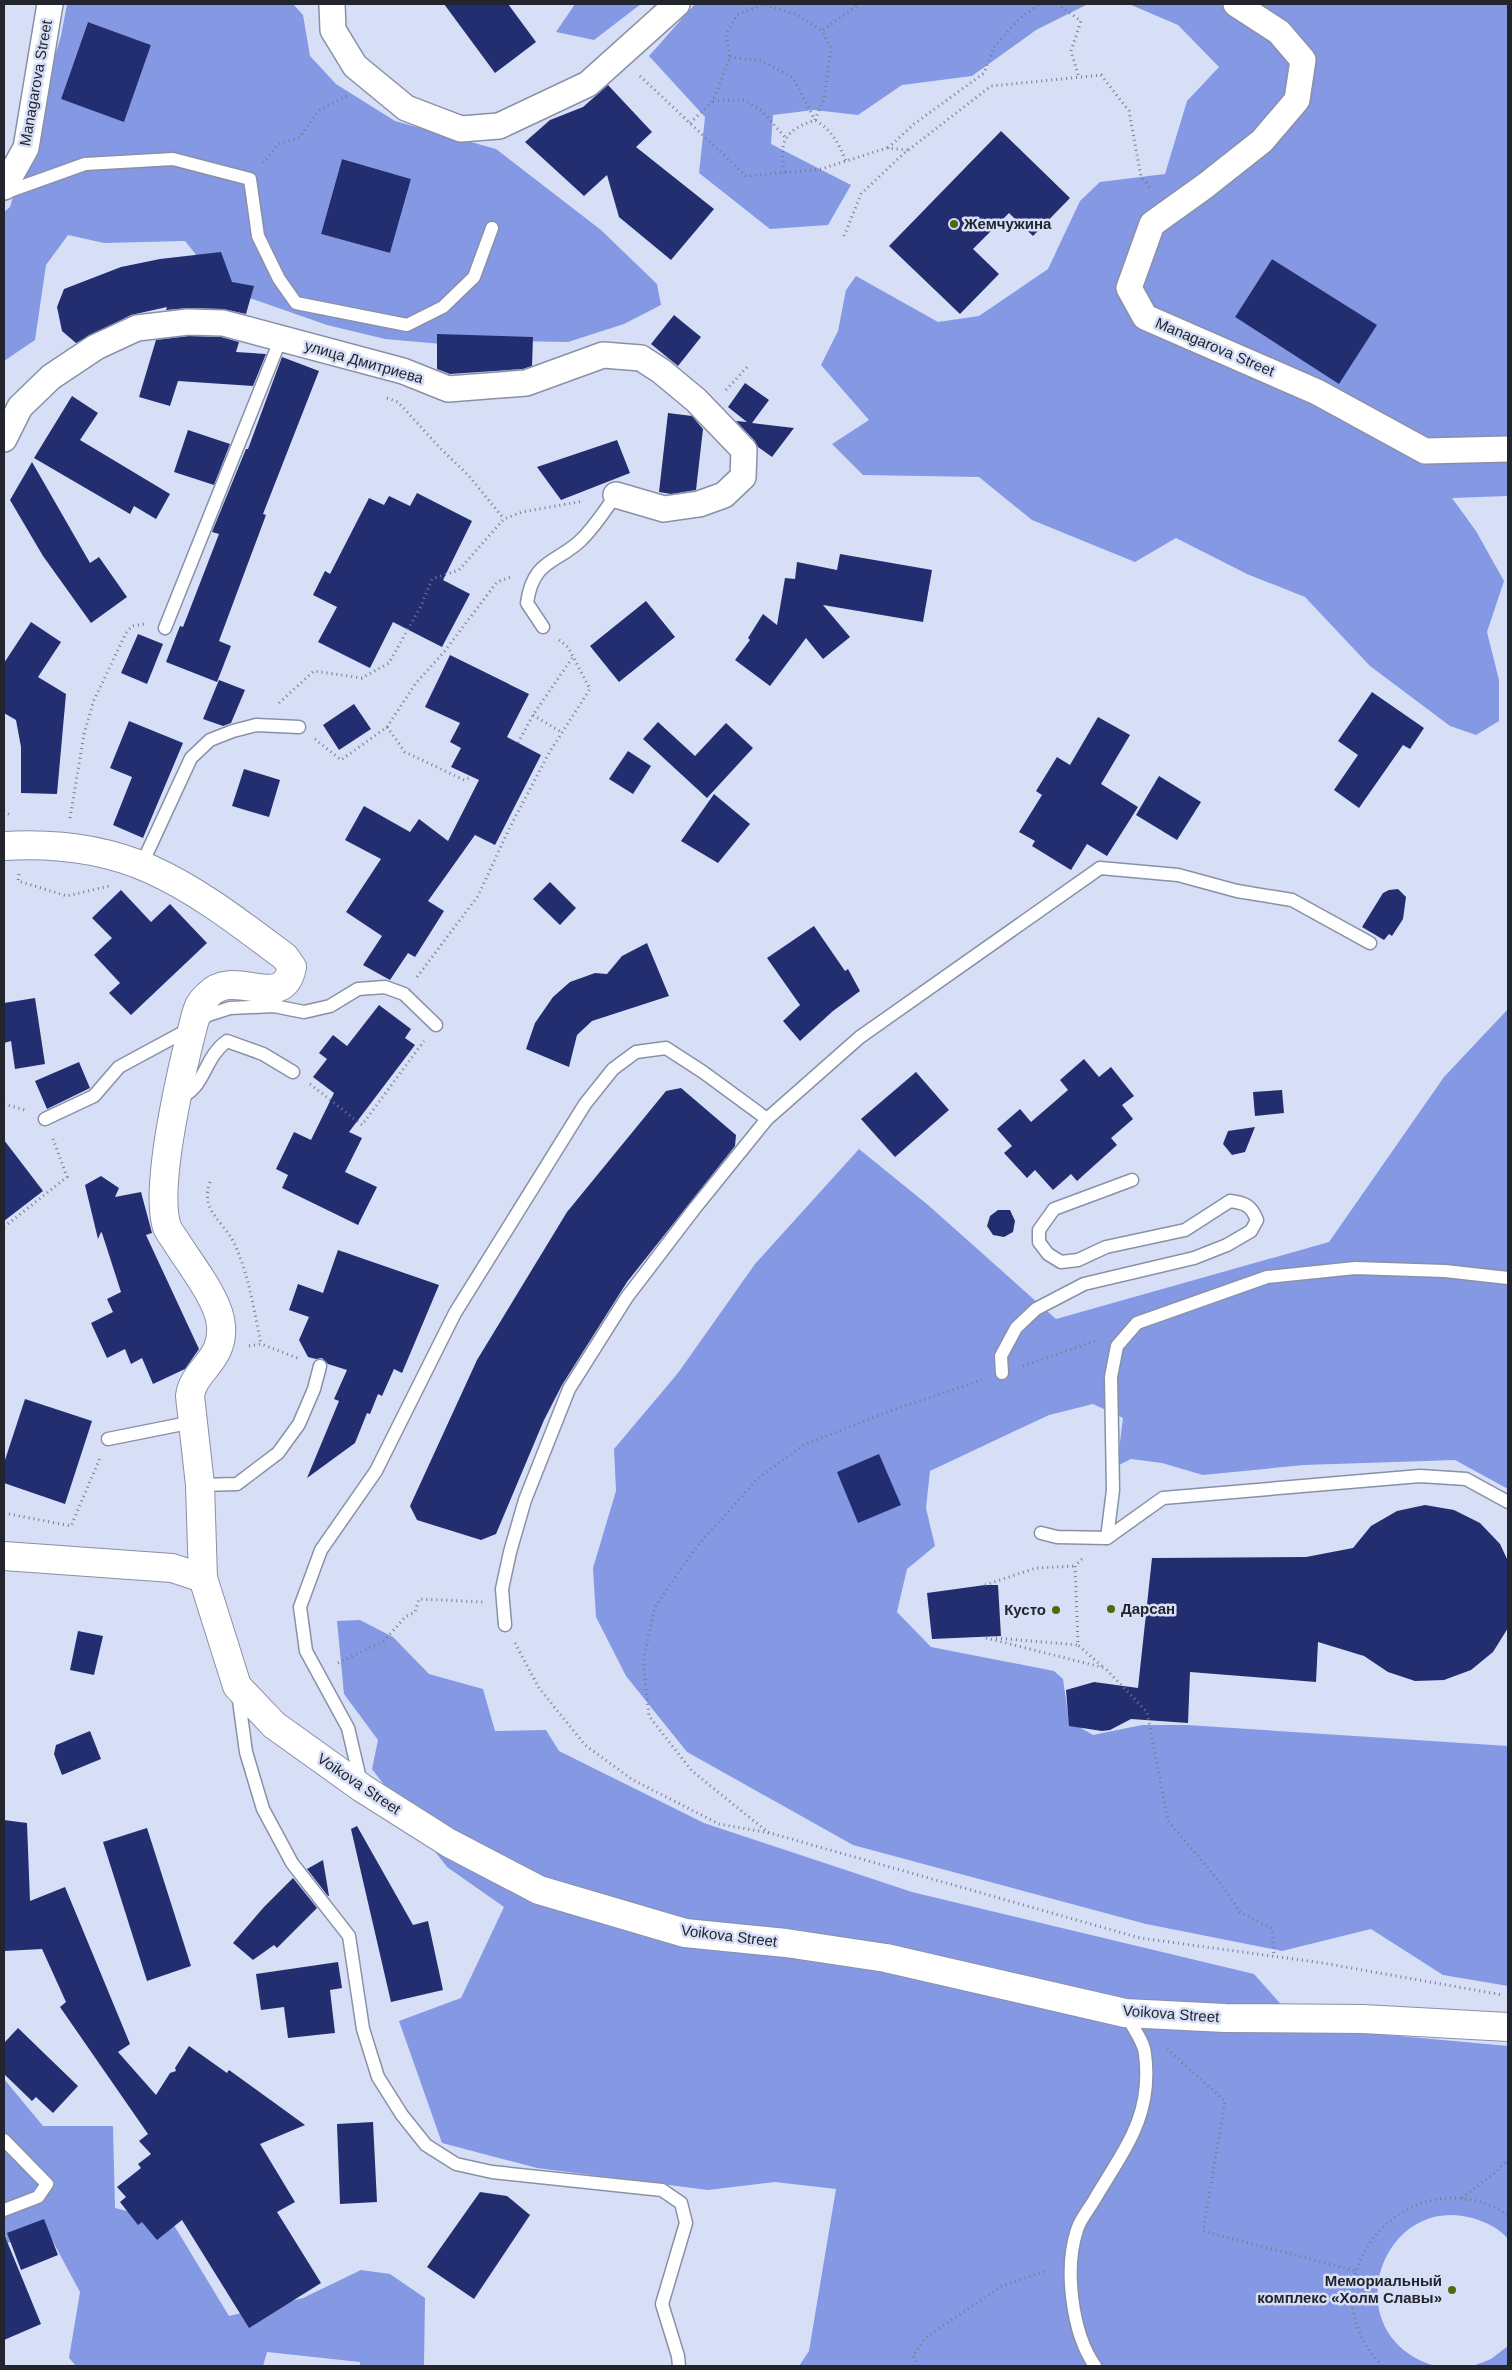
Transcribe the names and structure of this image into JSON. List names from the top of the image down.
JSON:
{
  "streets": {
    "street": ["Managarova Street", "улица Дмитриева", "Voikova Street"]
  },
  "places": [
    "Жемчужина",
    "Дарсан",
    "Кусто",
    "Мемориальный комплекс «Холм Славы»"
  ]
}
